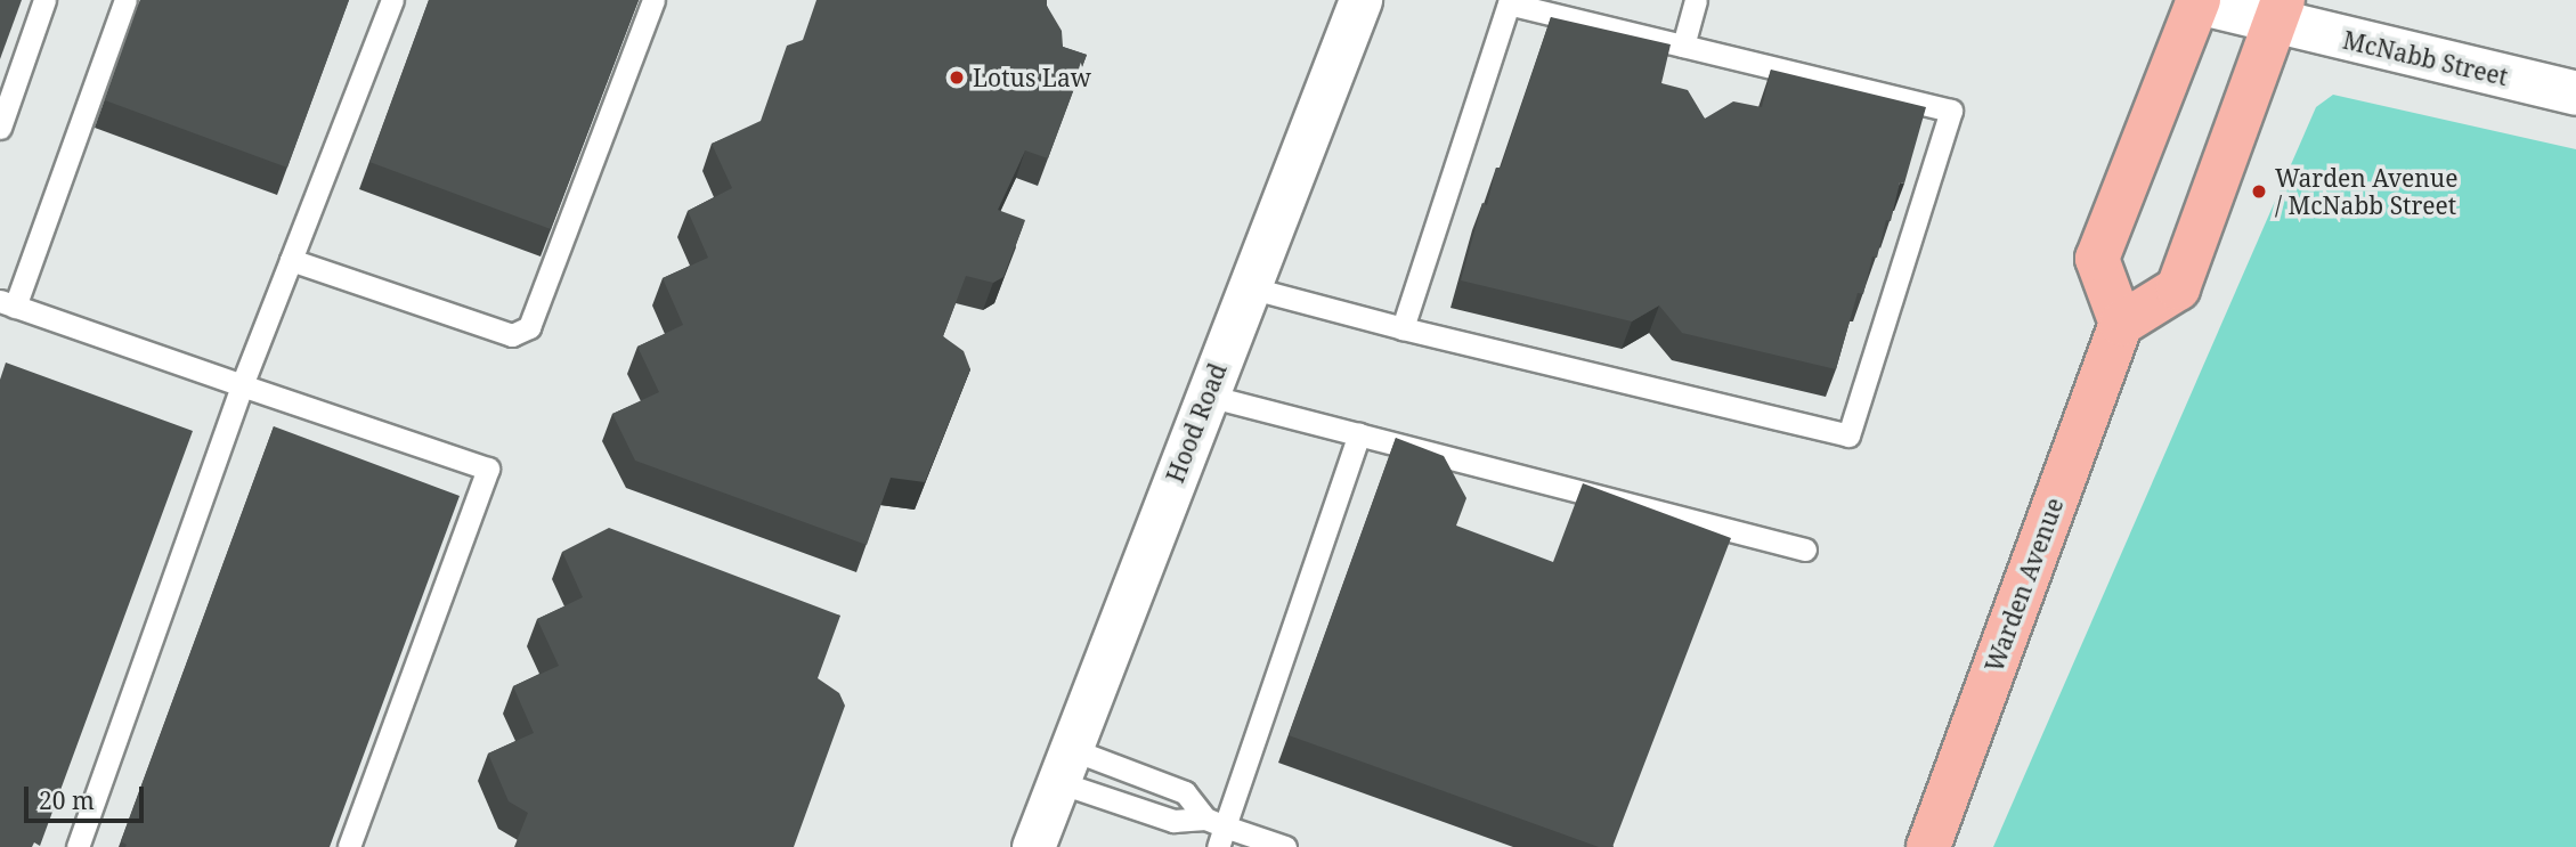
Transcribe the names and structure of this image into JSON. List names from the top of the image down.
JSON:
{
  "streets": {
    "main road": ["Warden Avenue"],
    "street": ["McNabb Street", "Hood Road"]
  },
  "places": ["Lotus Law", "Warden Avenue / McNabb Street"],
  "scale_bar": "20 m"
}
